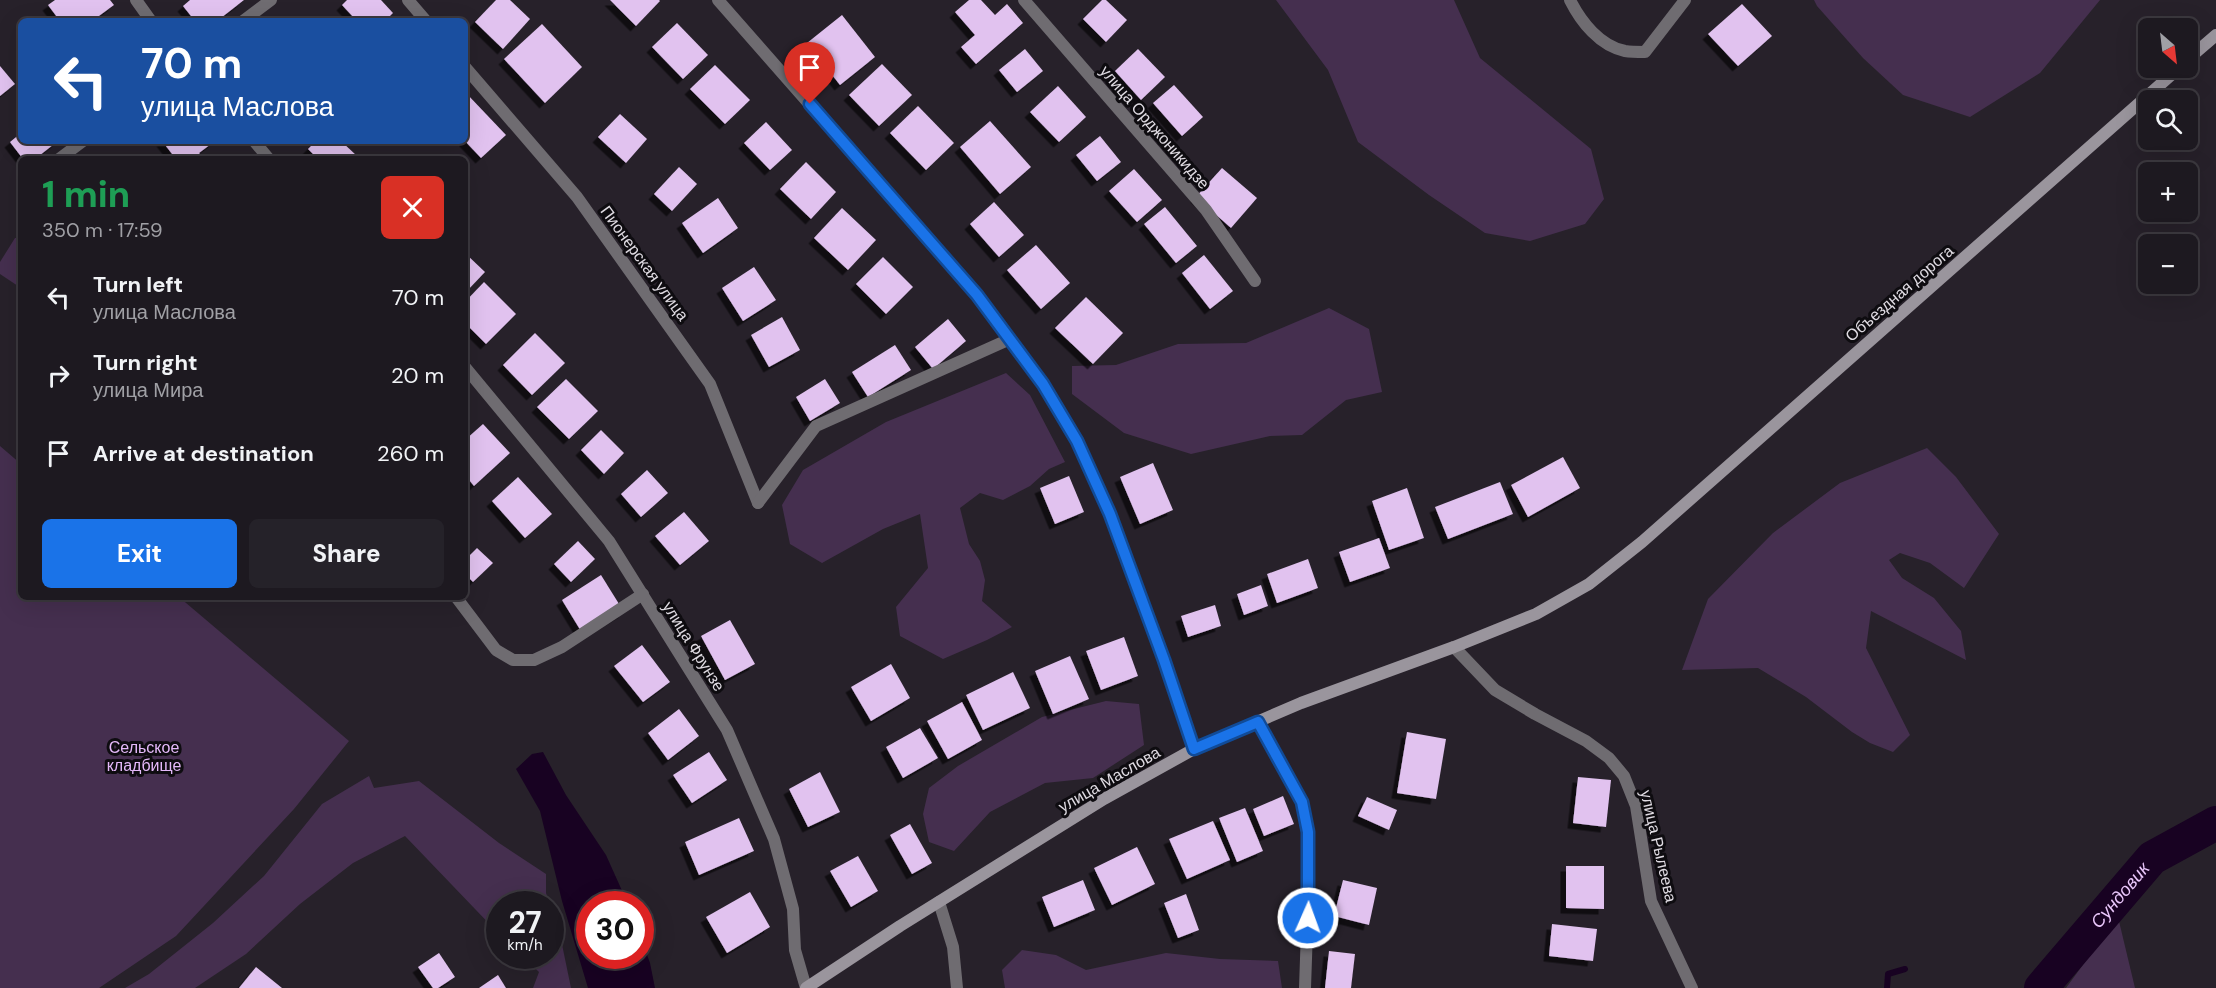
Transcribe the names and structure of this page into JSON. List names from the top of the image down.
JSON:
{
  "streets": {
    "main road": ["Объездная дорога", "улица Маслова"],
    "street": [
      "улица Орджоникидзе",
      "Пионерская улица",
      "улица Фрунзе",
      "улица Рылеева"
    ]
  },
  "crossings": [
    ["Объездная дорога", "улица Маслова"],
    ["улица Фрунзе", "улица Маслова"],
    ["улица Маслова", "улица Рылеева"]
  ],
  "water": ["Сундовик"],
  "parks": ["Сельское кладбище"],
  "north": "bottom right",
  "page": {
    "map_buttons": ["+", "−"],
    "turn": ["70 m", "улица Маслова"],
    "heading": ["1 min", "350 m · 17:59"],
    "list": [
      {
        "name": "Turn left",
        "note": "улица Маслова",
        "value": "70 m"
      },
      {
        "name": "Turn right",
        "note": "улица Мира",
        "value": "20 m"
      },
      {
        "name": "Arrive at destination",
        "value": "260 m"
      }
    ],
    "buttons": ["Exit", "Share"],
    "speed": "27 km/h",
    "limit": "30"
  }
}
